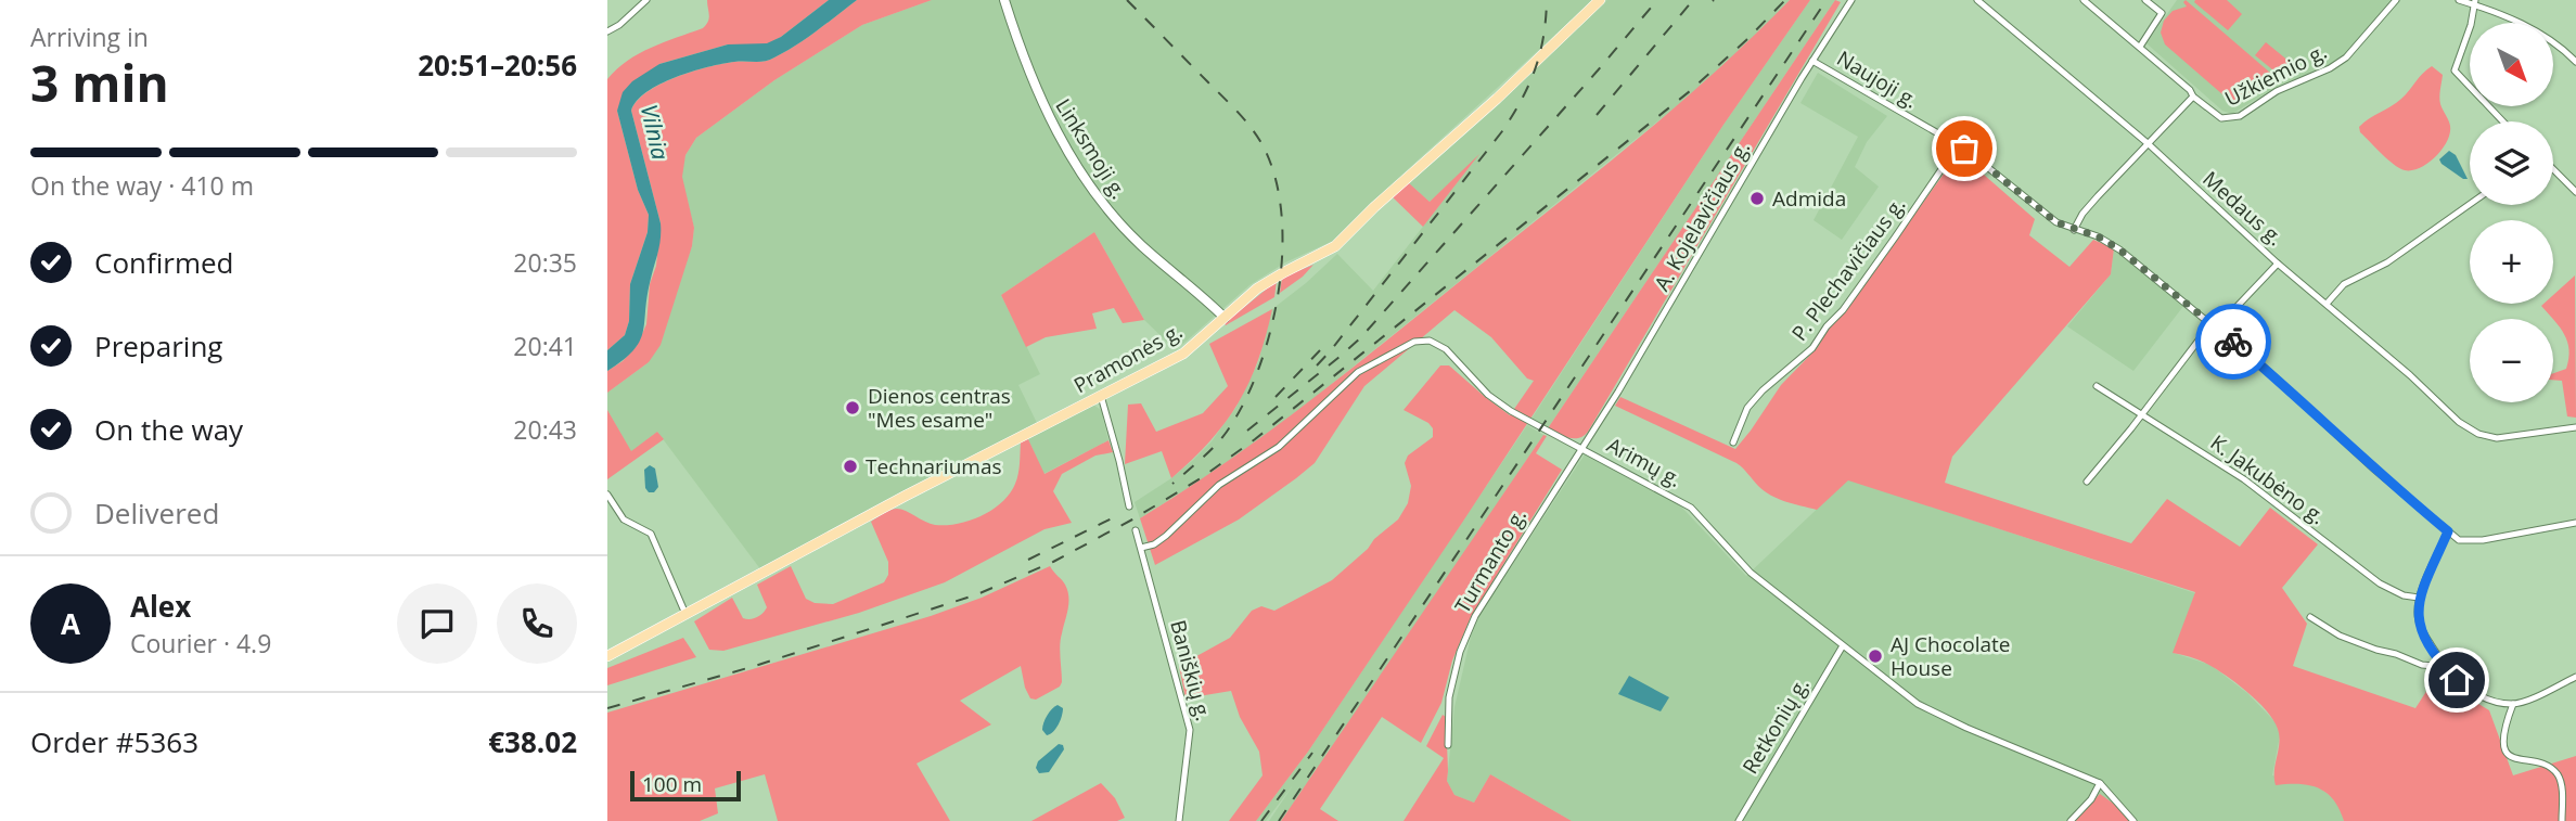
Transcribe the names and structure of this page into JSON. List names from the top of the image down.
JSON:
{
  "streets": {
    "main road": ["Linksmoji g.", "Pramonės g."],
    "street": [
      "Užkiemio g.",
      "Naujoji g.",
      "Medaus g.",
      "A. Kojelavičiaus g.",
      "P. Plechavičiaus g.",
      "Arimų g.",
      "K. Jakubėno g.",
      "Turmanto g.",
      "Baniškių g.",
      "Retkonių g."
    ]
  },
  "crossings": [
    ["Užkiemio g.", "Naujoji g."],
    ["Užkiemio g.", "Medaus g."],
    ["Naujoji g.", "A. Kojelavičiaus g."],
    ["Naujoji g.", "P. Plechavičiaus g."],
    ["Linksmoji g.", "Pramonės g."],
    ["A. Kojelavičiaus g.", "Arimų g."],
    ["A. Kojelavičiaus g.", "Turmanto g."],
    ["Arimų g.", "Turmanto g."],
    ["Arimų g.", "Baniškių g."],
    ["Arimų g.", "Retkonių g."]
  ],
  "water": ["Vilnia"],
  "places": [
    "Admida",
    "Dienos centras \"Mes esame\"",
    "Technariumas",
    "AJ Chocolate House"
  ],
  "scale_bar": "100 m",
  "north": "bottom right",
  "page": {
    "heading": ["3 min", "Arriving in", "20:51–20:56"],
    "panel": [
      "Alex",
      "Courier · 4.9",
      "Order #5363",
      "€38.02"
    ],
    "map_buttons": ["+", "−"],
    "bar": "On the way · 410 m",
    "list": [
      ["Confirmed", "20:35"],
      ["Preparing", "20:41"],
      ["On the way", "20:43"],
      "Delivered"
    ],
    "round": "A",
    "scale": "100 m"
  }
}
